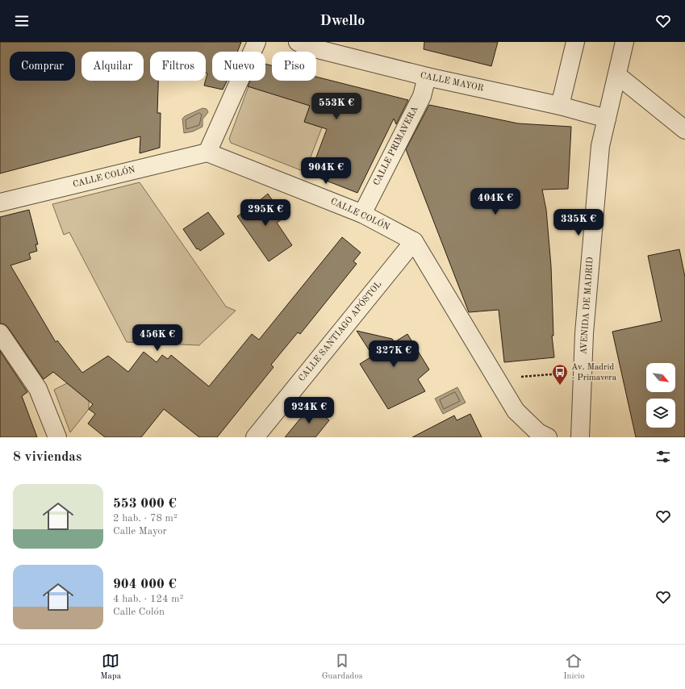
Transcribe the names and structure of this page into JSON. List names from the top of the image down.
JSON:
{
  "streets": {
    "street": [
      "CALLE MAYOR",
      "CALLE PRIMAVERA",
      "CALLE COLÓN",
      "AVENIDA DE MADRID",
      "CALLE SANTIAGO APÓSTOL"
    ]
  },
  "crossings": [
    ["CALLE MAYOR", "CALLE PRIMAVERA"],
    ["CALLE MAYOR", "AVENIDA DE MADRID"],
    ["CALLE PRIMAVERA", "CALLE COLÓN"],
    ["CALLE COLÓN", "CALLE SANTIAGO APÓSTOL"]
  ],
  "places": {
    "bus stop": ["Av. Madrid - Primavera"]
  },
  "north": "bottom right",
  "page": {
    "header": "Dwello",
    "chip": [
      "Comprar",
      "Alquilar",
      "Filtros",
      "Nuevo",
      "Piso"
    ],
    "price": [
      "553K €",
      "904K €",
      "404K €",
      "295K €",
      "335K €",
      "456K €",
      "327K €",
      "924K €"
    ],
    "heading": "8 viviendas",
    "list": [
      {
        "name": "553 000 €",
        "note": "2 hab. · 78 m² · Calle Mayor"
      },
      {
        "name": "904 000 €",
        "note": "4 hab. · 124 m² · Calle Colón"
      }
    ],
    "tabs": ["Mapa", "Guardados", "Inicio"]
  }
}
